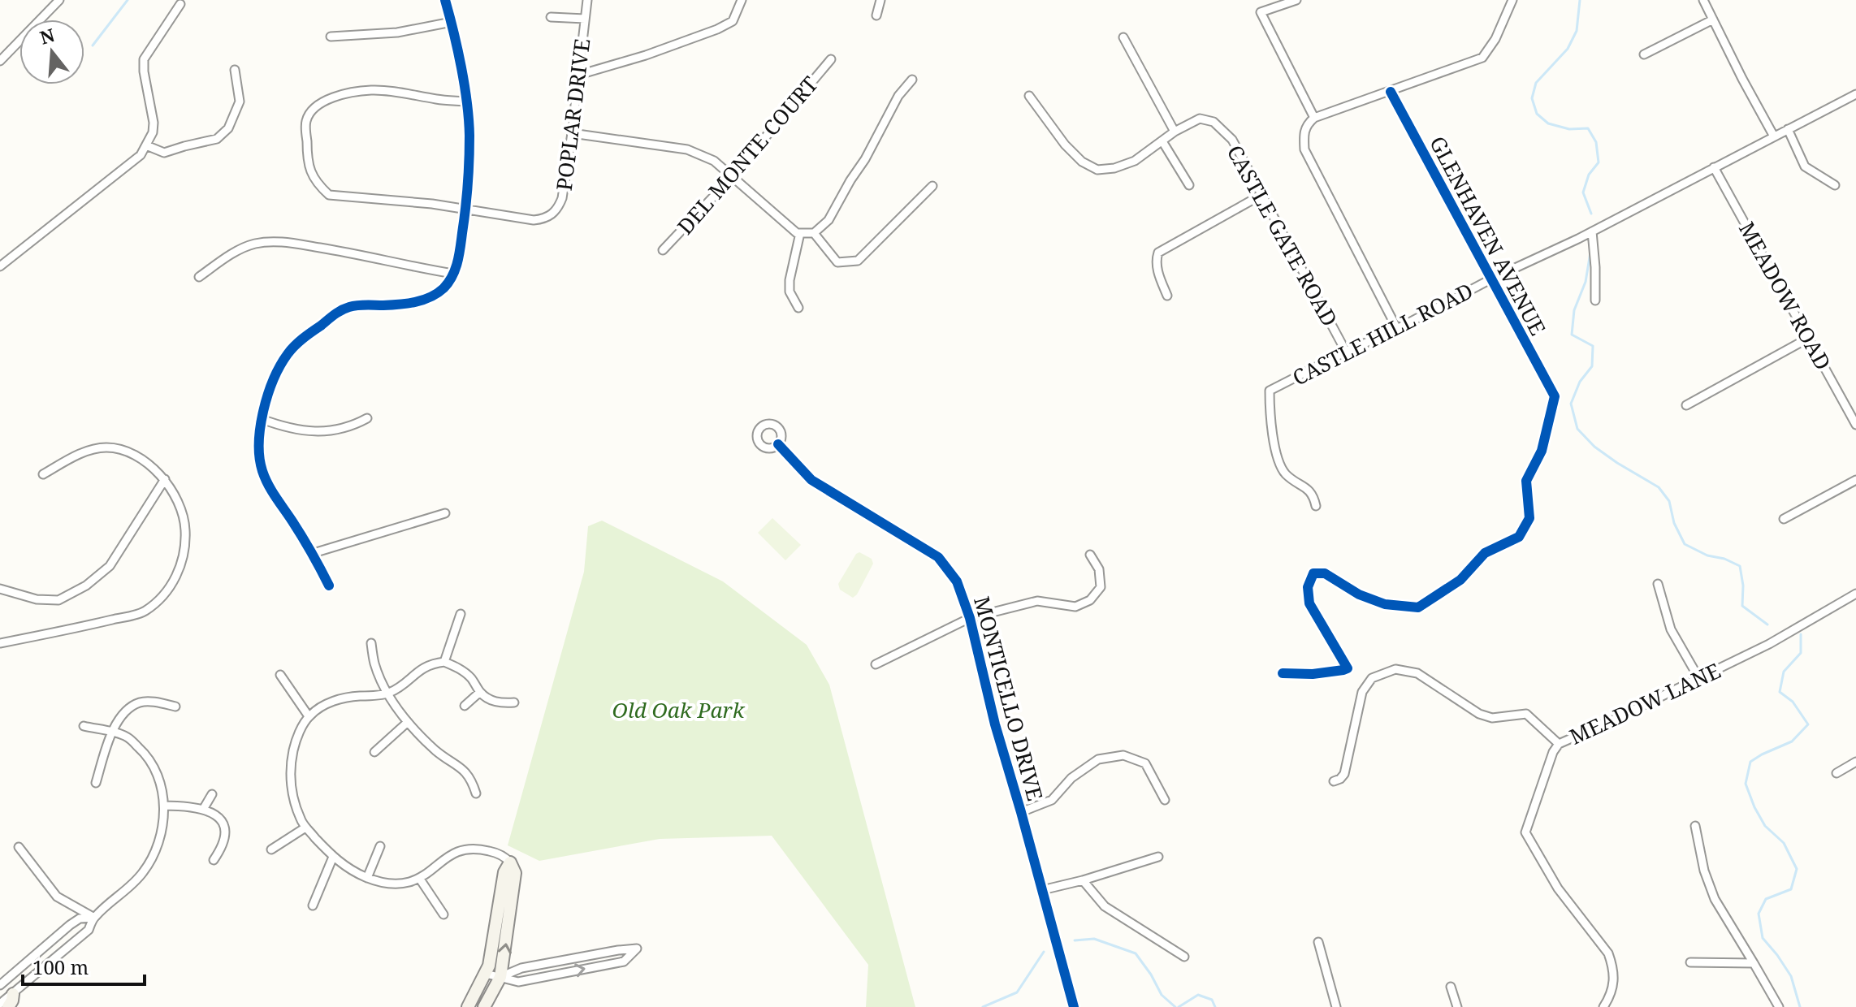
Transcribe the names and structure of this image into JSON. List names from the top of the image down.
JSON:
{
  "streets": {
    "street": [
      "POPLAR DRIVE",
      "DEL MONTE COURT",
      "CASTLE GATE ROAD",
      "GLENHAVEN AVENUE",
      "MEADOW ROAD",
      "CASTLE HILL ROAD",
      "MONTICELLO DRIVE",
      "MEADOW LANE"
    ]
  },
  "crossings": [
    ["CASTLE GATE ROAD", "CASTLE HILL ROAD"],
    ["GLENHAVEN AVENUE", "CASTLE HILL ROAD"],
    ["MEADOW ROAD", "CASTLE HILL ROAD"]
  ],
  "parks": ["Old Oak Park"],
  "scale_bar": "100 m",
  "north": "top"
}
